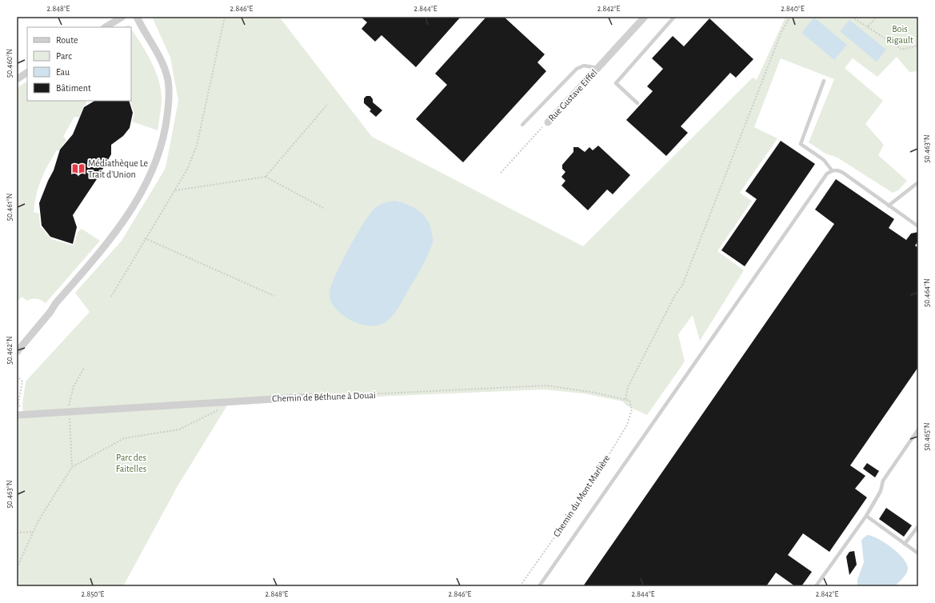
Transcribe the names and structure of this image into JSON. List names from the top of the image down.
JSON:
{
  "streets": {
    "street": ["Rue Gustave Eiffel", "Chemin de Béthune à Douai"],
    "path": ["Chemin du Mont Marlière"]
  },
  "crossings": [
    ["Chemin de Béthune à Douai", "Chemin du Mont Marlière"]
  ],
  "parks": ["Bois Rigault", "Parc des Faitelles"],
  "places": {
    "library": ["Médiathèque Le Trait d'Union"]
  },
  "legend": [
    "Route",
    "Parc",
    "Eau",
    "Bâtiment"
  ],
  "coordinates": [
    "2.848°E",
    "2.846°E",
    "2.844°E",
    "2.842°E",
    "2.840°E",
    "50.460°N",
    "50.463°N",
    "50.461°N",
    "50.464°N",
    "50.462°N",
    "50.465°N",
    "2.850°E"
  ]
}
